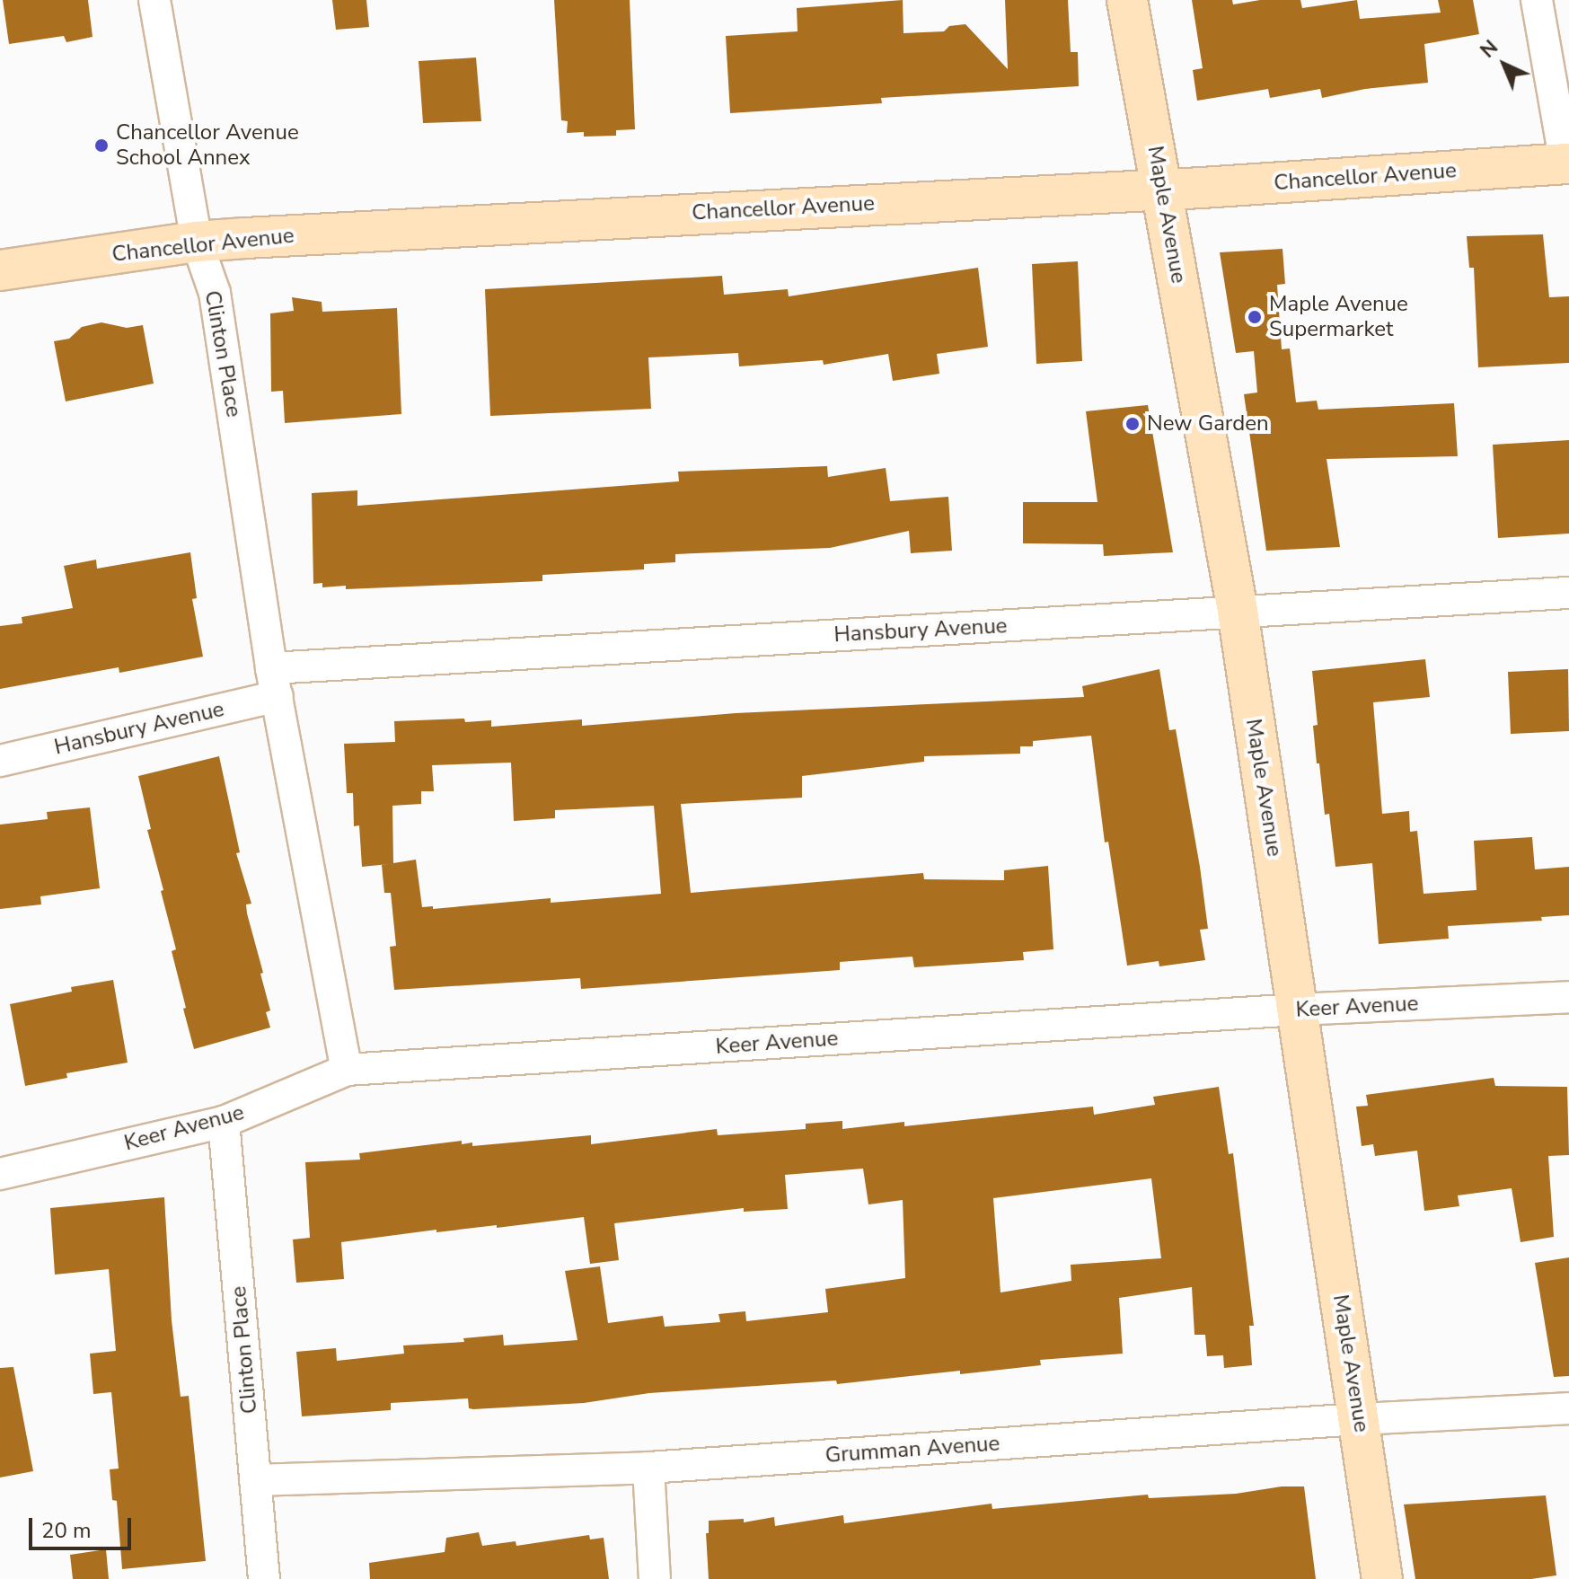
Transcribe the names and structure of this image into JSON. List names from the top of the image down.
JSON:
{
  "streets": {
    "street": [
      "Chancellor Avenue",
      "Maple Avenue",
      "Clinton Place",
      "Hansbury Avenue",
      "Keer Avenue",
      "Grumman Avenue"
    ]
  },
  "crossings": [
    ["Chancellor Avenue", "Maple Avenue"],
    ["Chancellor Avenue", "Clinton Place"],
    ["Maple Avenue", "Hansbury Avenue"],
    ["Maple Avenue", "Keer Avenue"],
    ["Maple Avenue", "Grumman Avenue"],
    ["Clinton Place", "Hansbury Avenue"],
    ["Clinton Place", "Keer Avenue"],
    ["Clinton Place", "Grumman Avenue"]
  ],
  "places": ["Chancellor Avenue School Annex", "Maple Avenue Supermarket", "New Garden"],
  "scale_bar": "20 m",
  "north": "top left"
}
